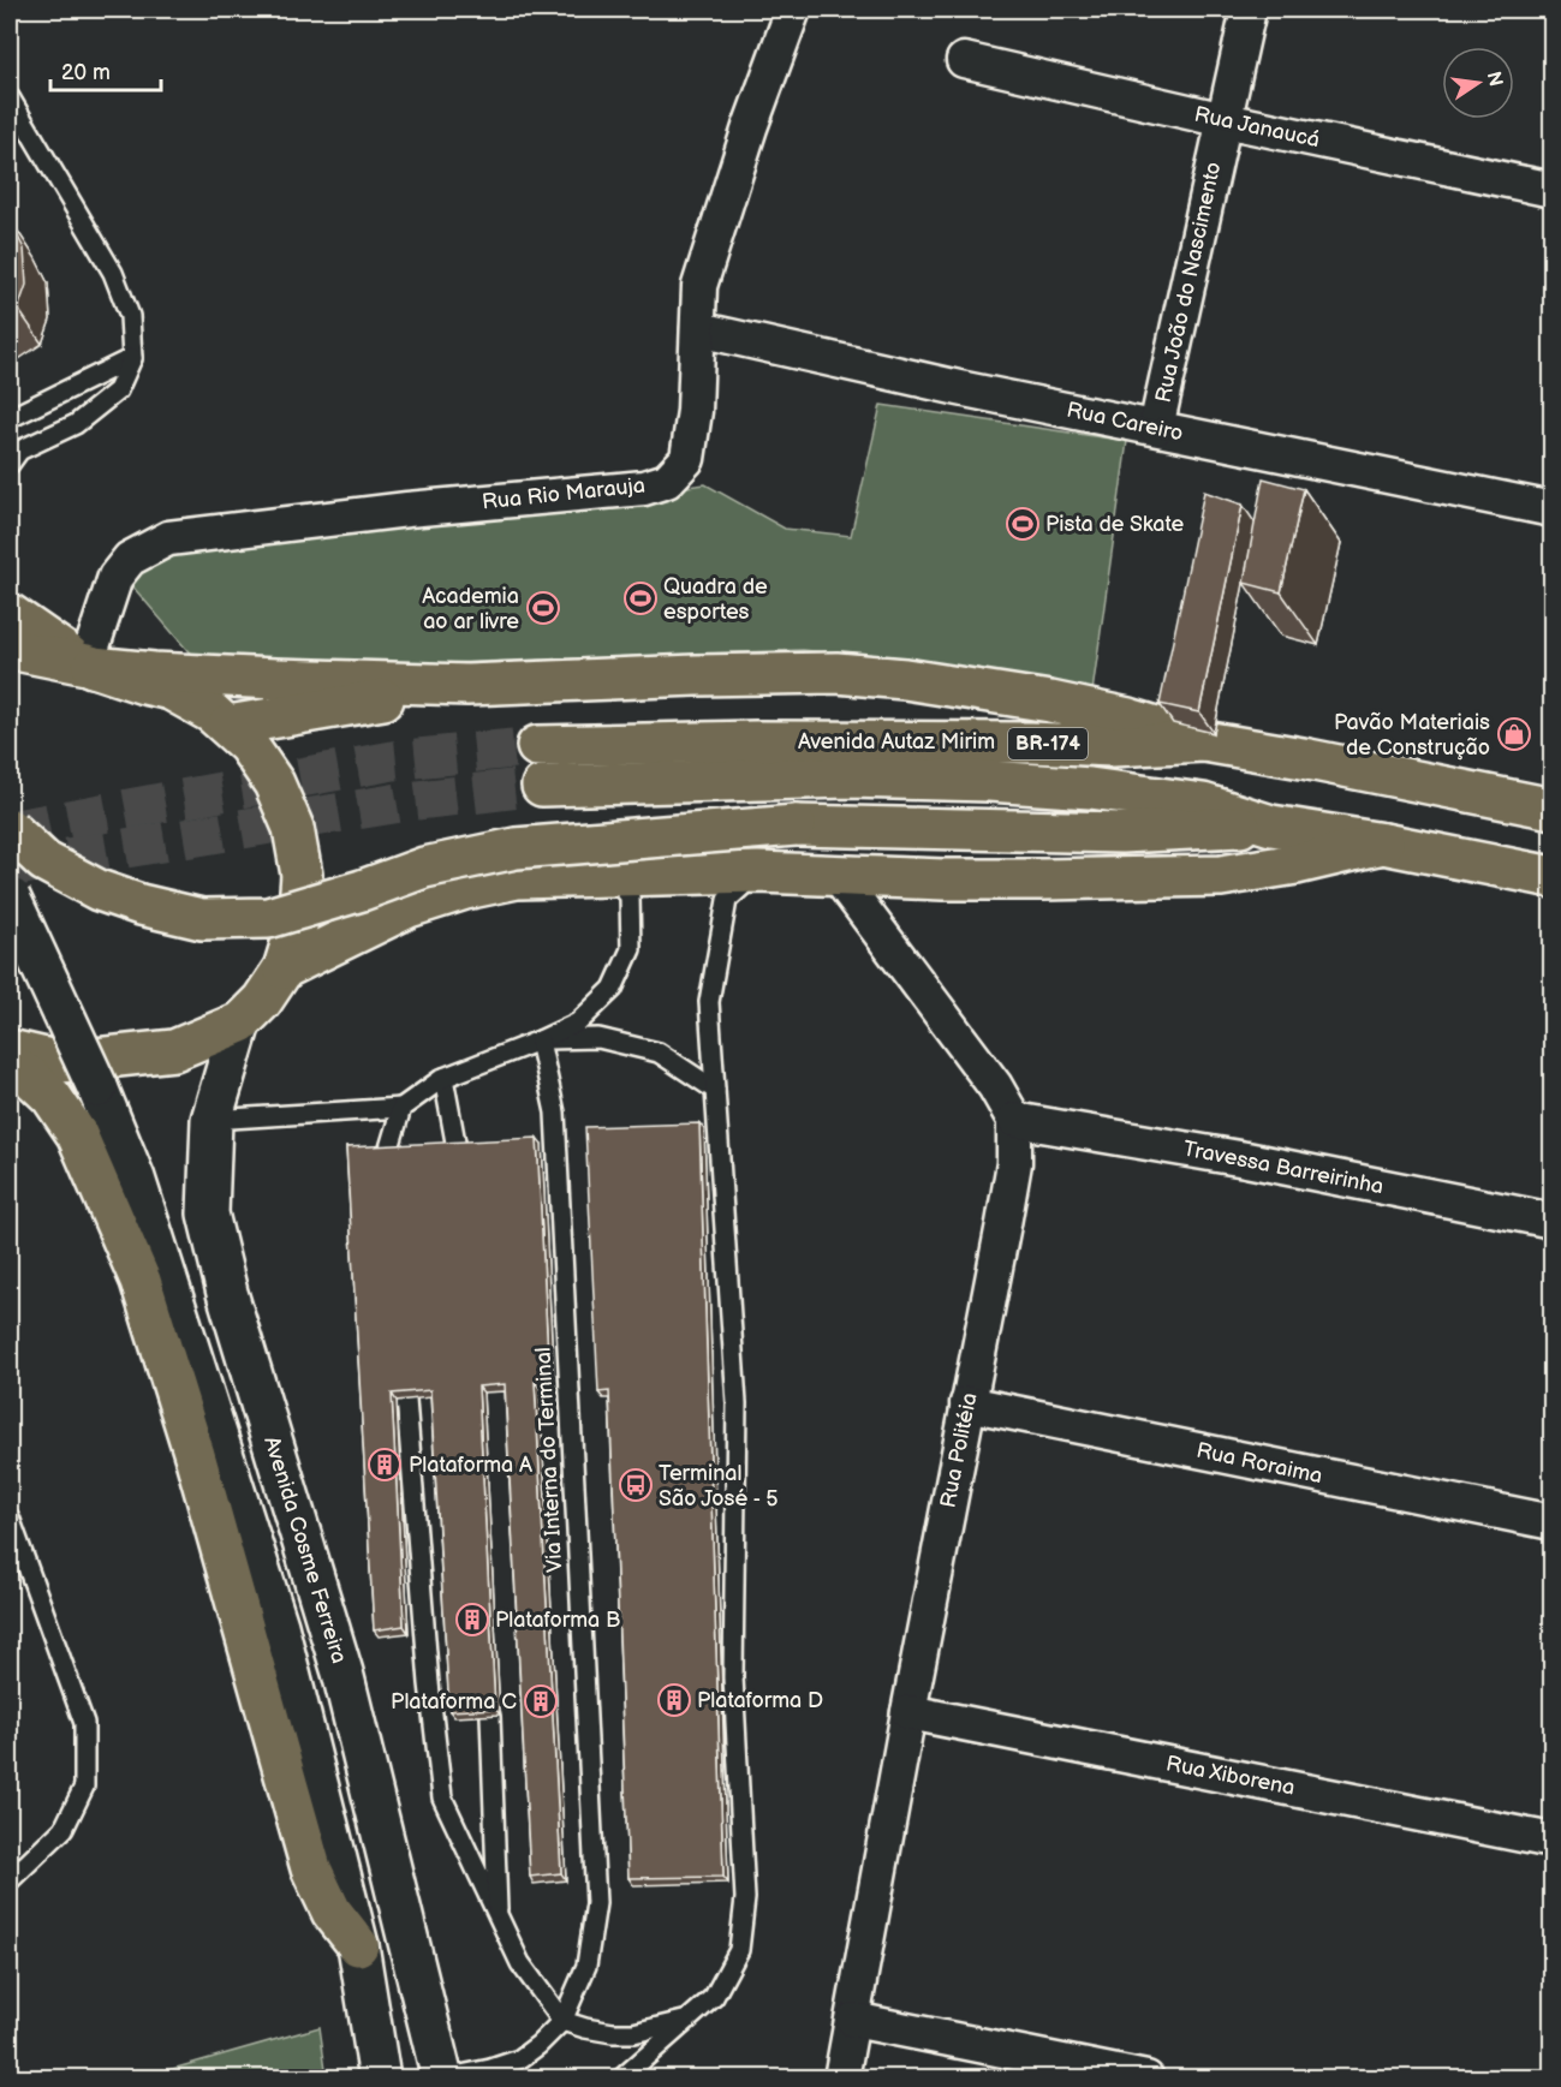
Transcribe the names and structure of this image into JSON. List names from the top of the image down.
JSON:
{
  "streets": {
    "main road": ["Avenida Autaz Mirim", "BR-174", "Avenida Cosme Ferreira"],
    "street": [
      "Rua Janaucá",
      "Rua João do Nascimento",
      "Rua Careiro",
      "Rua Rio Marauja",
      "Travessa Barreirinha",
      "Rua Politéia",
      "Rua Roraima",
      "Rua Xiborena"
    ],
    "lane": ["Via Interna do Terminal"]
  },
  "crossings": [
    ["Rua Janaucá", "Rua João do Nascimento"],
    ["Rua João do Nascimento", "Rua Careiro"],
    ["Rua Careiro", "Rua Rio Marauja"],
    ["Travessa Barreirinha", "Rua Politéia"],
    ["Rua Politéia", "Rua Roraima"],
    ["Rua Politéia", "Rua Xiborena"]
  ],
  "places": {
    "sports": ["Pista de Skate", "Quadra de esportes", "Academia ao ar livre"],
    "shop": ["Pavão Materiais de Construção"],
    "building": [
      "Plataforma A",
      "Plataforma B",
      "Plataforma D",
      "Plataforma C"
    ],
    "bus stop": ["Terminal São José - 5"]
  },
  "scale_bar": "20 m",
  "north": "right"
}
